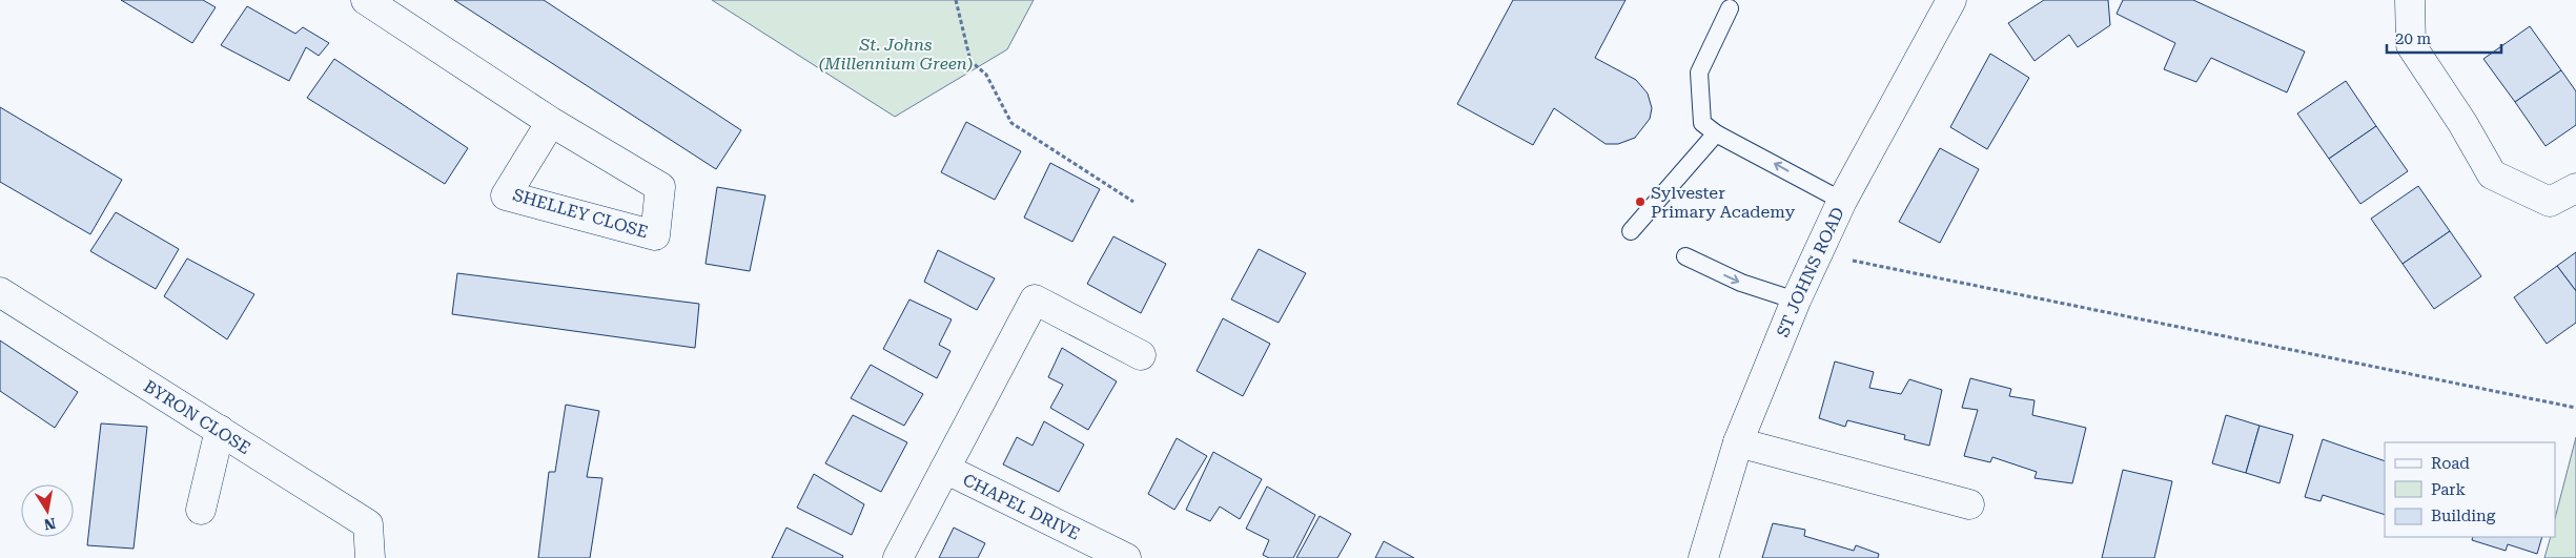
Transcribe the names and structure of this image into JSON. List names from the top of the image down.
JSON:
{
  "streets": {
    "street": [
      "SHELLEY CLOSE",
      "ST JOHNS ROAD",
      "BYRON CLOSE",
      "CHAPEL DRIVE"
    ]
  },
  "parks": ["St. Johns (Millennium Green)"],
  "places": ["Sylvester Primary Academy"],
  "legend": ["Road", "Park", "Building"],
  "scale_bar": "20 m",
  "north": "bottom"
}
